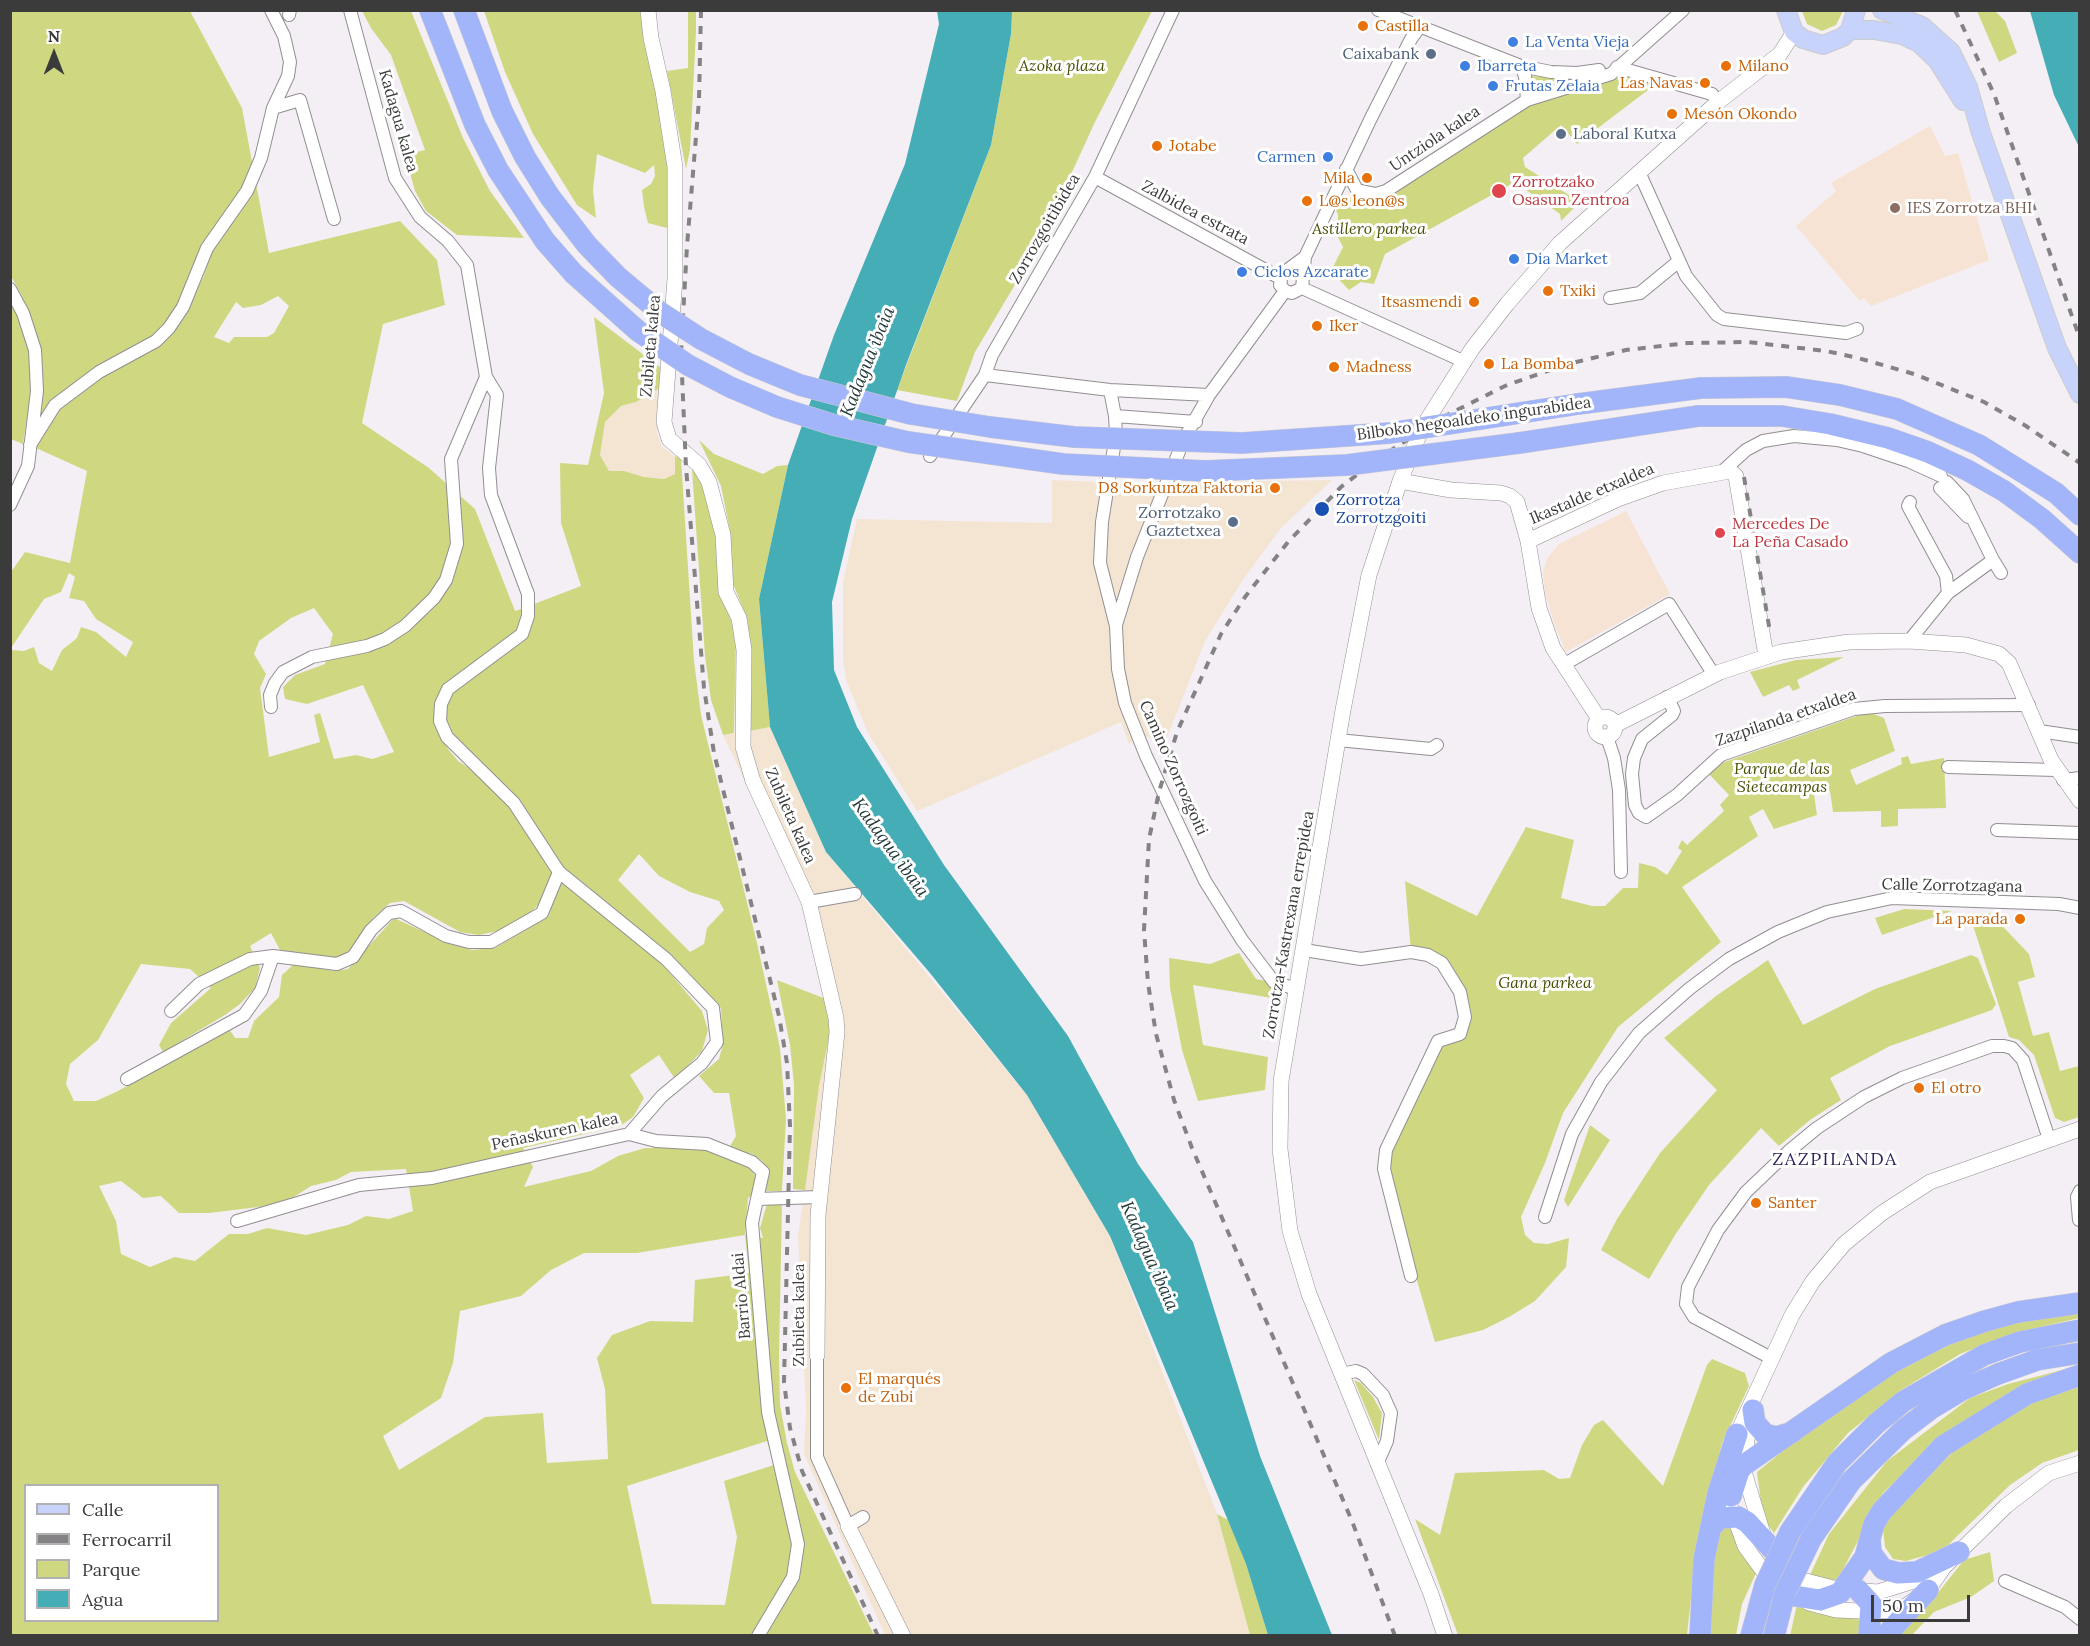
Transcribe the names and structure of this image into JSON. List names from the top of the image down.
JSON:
{
  "streets": {
    "highway": ["Bilboko hegoaldeko ingurabidea"],
    "street": [
      "Kadagua kalea",
      "Untziola kalea",
      "Zalbidea estrata",
      "Zorrozgoitibidea",
      "Zubileta kalea",
      "Ikastalde etxaldea",
      "Zazpilanda etxaldea",
      "Camino Zorrozgoiti",
      "Calle Zorrotzagana",
      "Zorrotza-Kastrexana errepidea",
      "Peñaskuren kalea",
      "Barrio Aldai"
    ]
  },
  "crossings": [
    ["Kadagua kalea", "Peñaskuren kalea"],
    ["Zalbidea estrata", "Zorrozgoitibidea"],
    ["Camino Zorrozgoiti", "Zorrotza-Kastrexana errepidea"],
    ["Peñaskuren kalea", "Barrio Aldai"]
  ],
  "districts": ["ZAZPILANDA"],
  "water": ["Kadagua ibaia"],
  "parks": [
    "Azoka plaza",
    "Astillero parkea",
    "Parque de las Sietecampas",
    "Gana parkea"
  ],
  "places": [
    "Castilla",
    "La Venta Vieja",
    "Caixabank",
    "Ibarreta",
    "Milano",
    "Las Navas",
    "Frutas Zelaia",
    "Mesón Okondo",
    "Laboral Kutxa",
    "Jotabe",
    "Carmen",
    "Mila",
    "Zorrotzako Osasun Zentroa",
    "L@s leon@s",
    "IES Zorrotza BHI",
    "Dia Market",
    "Ciclos Azcarate",
    "Txiki",
    "Itsasmendi",
    "Iker",
    "La Bomba",
    "Madness",
    "D8 Sorkuntza Faktoria",
    "Zorrotza Zorrotzgoiti",
    "Zorrotzako Gaztetxea",
    "Mercedes De La Peña Casado",
    "La parada",
    "El otro",
    "Santer",
    "El marqués de Zubi"
  ],
  "legend": [
    "Calle",
    "Ferrocarril",
    "Parque",
    "Agua"
  ],
  "scale_bar": "50 m",
  "north": "top"
}
